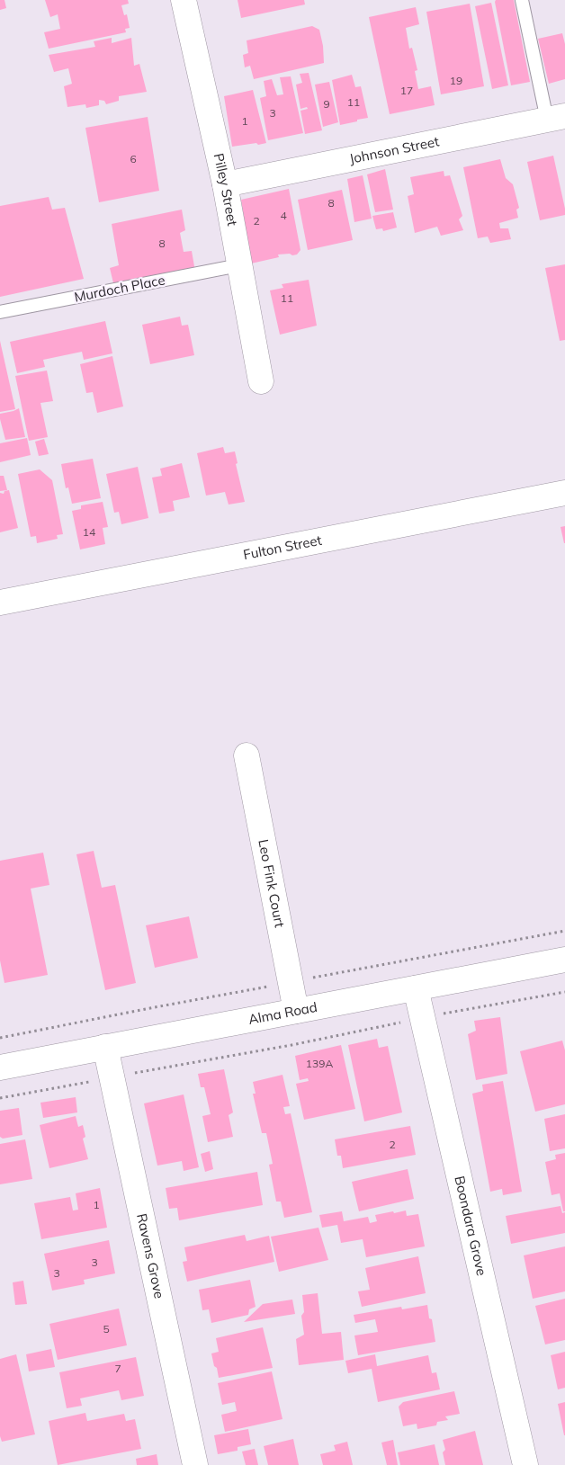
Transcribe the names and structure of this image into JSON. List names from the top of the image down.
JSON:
{
  "streets": {
    "street": [
      "Johnson Street",
      "Pilley Street",
      "Fulton Street",
      "Leo Fink Court",
      "Alma Road",
      "Boondara Grove",
      "Ravens Grove"
    ],
    "lane": ["Murdoch Place"]
  },
  "crossings": [
    ["Johnson Street", "Pilley Street"],
    ["Pilley Street", "Murdoch Place"],
    ["Leo Fink Court", "Alma Road"],
    ["Alma Road", "Boondara Grove"],
    ["Alma Road", "Ravens Grove"]
  ],
  "house_numbers": [
    "19",
    "17",
    "11",
    "9",
    "3",
    "1",
    "6",
    "8",
    "4",
    "2",
    "8",
    "11",
    "14",
    "139A",
    "2",
    "1",
    "3",
    "3",
    "5",
    "7"
  ]
}
